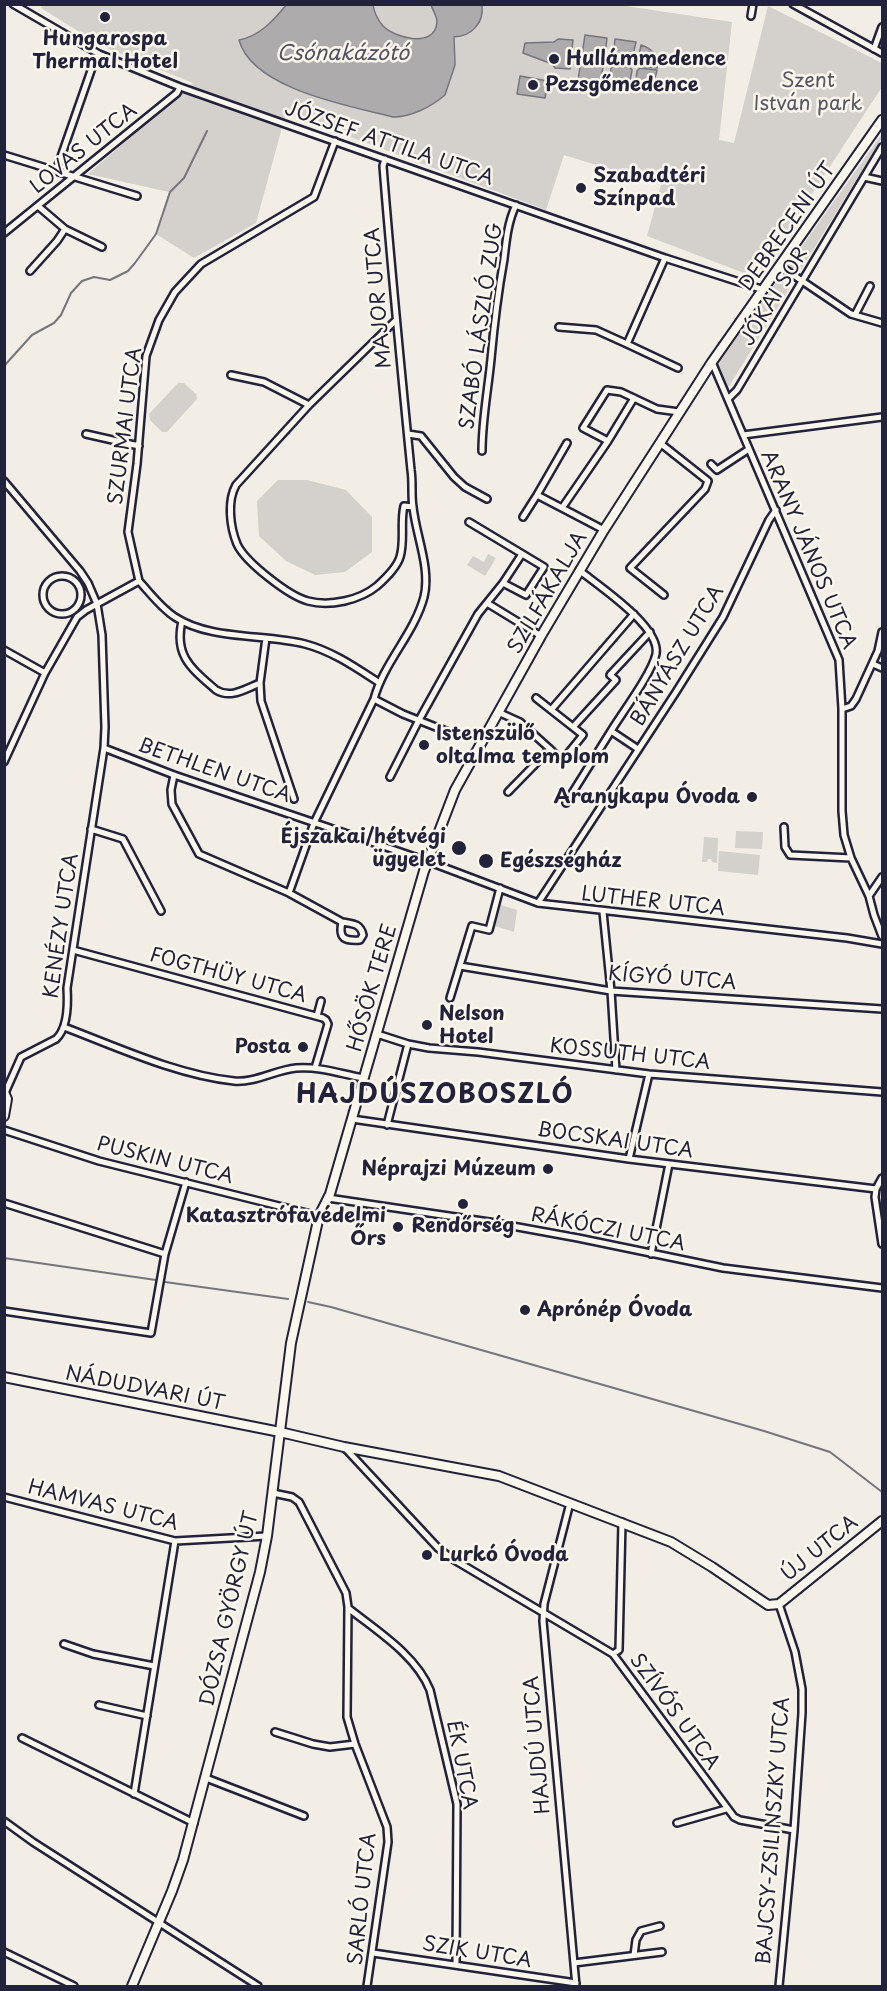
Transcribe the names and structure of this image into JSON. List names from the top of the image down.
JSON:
{
  "streets": {
    "main road": [
      "DEBRECENI ÚT",
      "SZILFÁKALJA",
      "HŐSÖK TERE",
      "NÁDUDVARI ÚT",
      "ÚJ UTCA",
      "DÓZSA GYÖRGY ÚT"
    ],
    "street": [
      "JÓZSEF ATTILA UTCA",
      "LOVAS UTCA",
      "JÓKAI SOR",
      "MAJOR UTCA",
      "SZABÓ LÁSZLÓ ZUG",
      "SZURMAI UTCA",
      "ARANY JÁNOS UTCA",
      "BÁNYÁSZ UTCA",
      "BETHLEN UTCA",
      "LUTHER UTCA",
      "KENÉZY UTCA",
      "FOGTHÜY UTCA",
      "KÍGYÓ UTCA",
      "KOSSUTH UTCA",
      "BOCSKAI UTCA",
      "PUSKIN UTCA",
      "RÁKÓCZI UTCA",
      "HAMVAS UTCA",
      "SZÍVÓS UTCA",
      "HAJDÚ UTCA",
      "ÉK UTCA",
      "BAJCSY-ZSILINSZKY UTCA",
      "SARLÓ UTCA",
      "SZIK UTCA"
    ]
  },
  "crossings": [
    ["JÓZSEF ATTILA UTCA", "LOVAS UTCA"],
    ["JÓZSEF ATTILA UTCA", "DEBRECENI ÚT"],
    ["JÓZSEF ATTILA UTCA", "MAJOR UTCA"],
    ["JÓZSEF ATTILA UTCA", "SZABÓ LÁSZLÓ ZUG"],
    ["JÓZSEF ATTILA UTCA", "SZURMAI UTCA"],
    ["DEBRECENI ÚT", "SZILFÁKALJA"],
    ["JÓKAI SOR", "ARANY JÁNOS UTCA"],
    ["MAJOR UTCA", "BETHLEN UTCA"],
    ["ARANY JÁNOS UTCA", "SZILFÁKALJA"],
    ["ARANY JÁNOS UTCA", "BÁNYÁSZ UTCA"],
    ["SZILFÁKALJA", "BETHLEN UTCA"],
    ["SZILFÁKALJA", "LUTHER UTCA"],
    ["SZILFÁKALJA", "HŐSÖK TERE"],
    ["BÁNYÁSZ UTCA", "LUTHER UTCA"],
    ["BETHLEN UTCA", "LUTHER UTCA"],
    ["BETHLEN UTCA", "KENÉZY UTCA"],
    ["BETHLEN UTCA", "HŐSÖK TERE"],
    ["LUTHER UTCA", "HŐSÖK TERE"],
    ["KENÉZY UTCA", "FOGTHÜY UTCA"],
    ["HŐSÖK TERE", "KOSSUTH UTCA"],
    ["HŐSÖK TERE", "BOCSKAI UTCA"],
    ["HŐSÖK TERE", "RÁKÓCZI UTCA"],
    ["HŐSÖK TERE", "DÓZSA GYÖRGY ÚT"],
    ["PUSKIN UTCA", "DÓZSA GYÖRGY ÚT"],
    ["RÁKÓCZI UTCA", "DÓZSA GYÖRGY ÚT"],
    ["NÁDUDVARI ÚT", "DÓZSA GYÖRGY ÚT"],
    ["HAMVAS UTCA", "DÓZSA GYÖRGY ÚT"],
    ["ÚJ UTCA", "BAJCSY-ZSILINSZKY UTCA"],
    ["DÓZSA GYÖRGY ÚT", "SARLÓ UTCA"],
    ["SZÍVÓS UTCA", "BAJCSY-ZSILINSZKY UTCA"],
    ["HAJDÚ UTCA", "SZIK UTCA"],
    ["ÉK UTCA", "SARLÓ UTCA"],
    ["ÉK UTCA", "SZIK UTCA"],
    ["SARLÓ UTCA", "SZIK UTCA"]
  ],
  "districts": ["HAJDÚSZOBOSZLÓ"],
  "water": ["Csónakázótó"],
  "parks": ["Szent István park"],
  "places": [
    "Hungarospa Thermal Hotel",
    "Hullámmedence",
    "Pezsgőmedence",
    "Szabadtéri Színpad",
    "Istenszülő oltalma templom",
    "Aranykapu Óvoda",
    "Éjszakai/hétvégi ügyelet",
    "Egészségház",
    "Nelson Hotel",
    "Posta",
    "Néprajzi Múzeum",
    "Rendőrség",
    "Katasztrófavédelmi Őrs",
    "Aprónép Óvoda",
    "Lurkó Óvoda"
  ]
}
